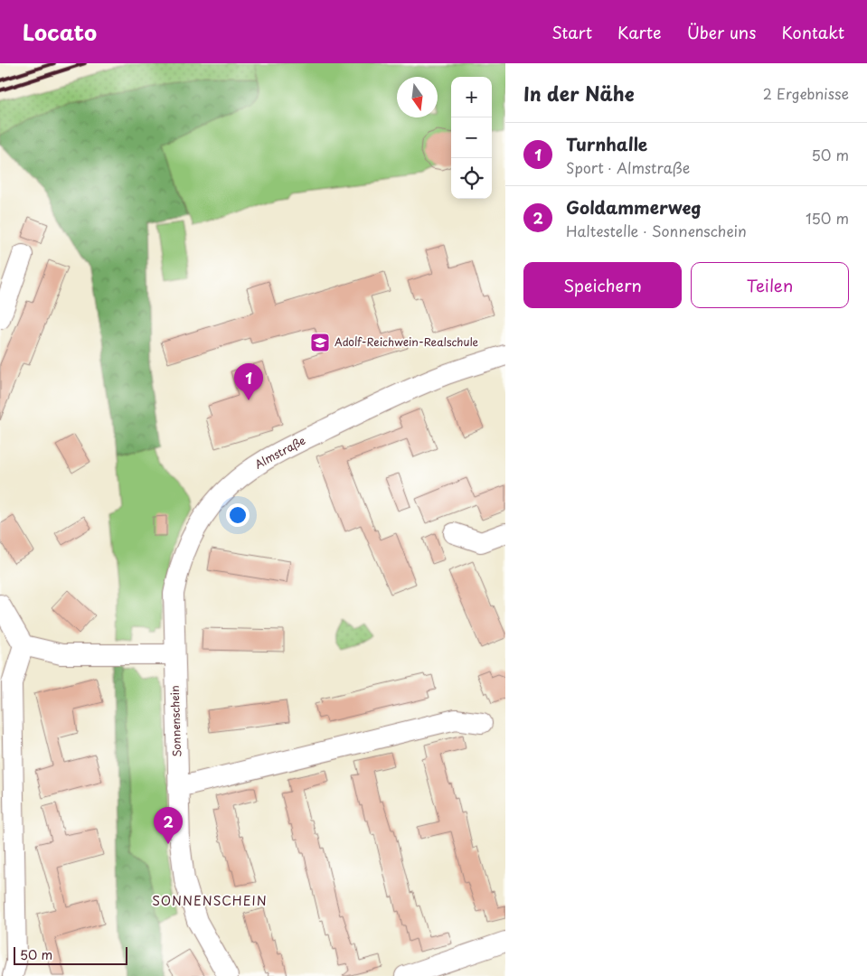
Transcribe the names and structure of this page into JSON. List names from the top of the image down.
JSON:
{
  "streets": {
    "street": ["Almstraße", "Sonnenschein"]
  },
  "crossings": [
    ["Almstraße", "Sonnenschein"]
  ],
  "districts": ["SONNENSCHEIN"],
  "places": {
    "school or university": ["Adolf-Reichwein-Realschule"]
  },
  "scale_bar": "50 m",
  "north": "bottom",
  "page": {
    "header": "Locato",
    "nav": [
      "Start",
      "Karte",
      "Über uns",
      "Kontakt"
    ],
    "heading": ["In der Nähe", "2 Ergebnisse"],
    "map_buttons": ["+", "−"],
    "list": [
      {
        "mark": "1",
        "name": "Turnhalle",
        "note": "Sport · Almstraße",
        "value": "50 m"
      },
      {
        "mark": "2",
        "name": "Goldammerweg",
        "note": "Haltestelle · Sonnenschein",
        "value": "150 m"
      }
    ],
    "buttons": ["Speichern", "Teilen"],
    "pins": ["1", "2"],
    "scale": "50 m"
  }
}
